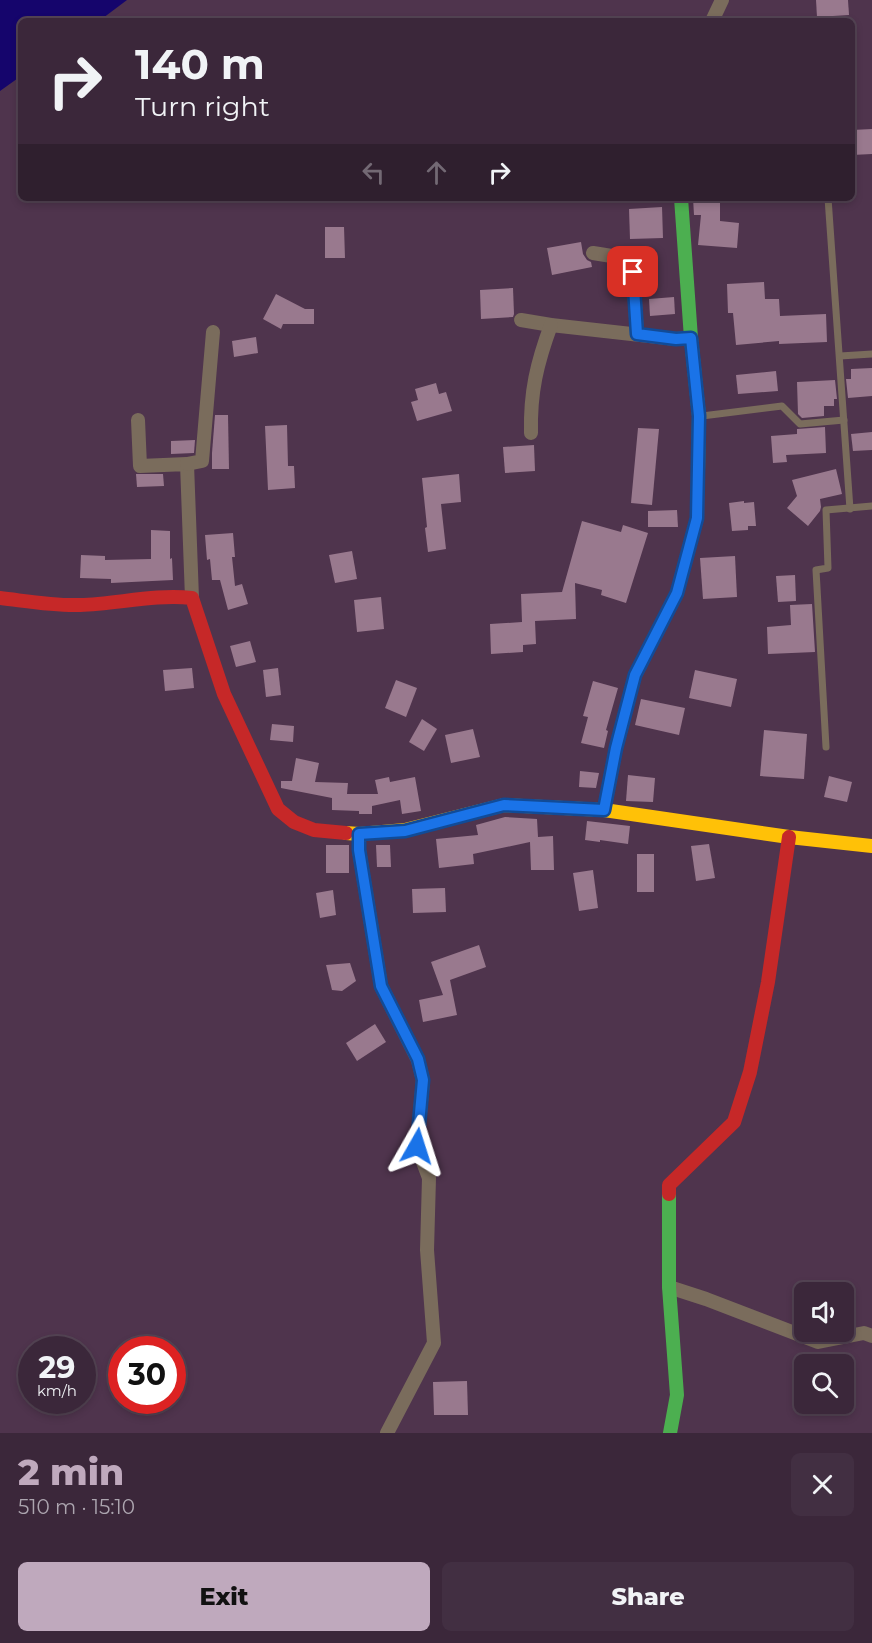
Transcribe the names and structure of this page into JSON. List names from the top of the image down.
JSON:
{
  "page": {
    "turn": ["140 m", "Turn right"],
    "speed": "29 km/h",
    "limit": "30",
    "heading": ["2 min", "510 m · 15:10"],
    "buttons": ["Exit", "Share"]
  }
}
